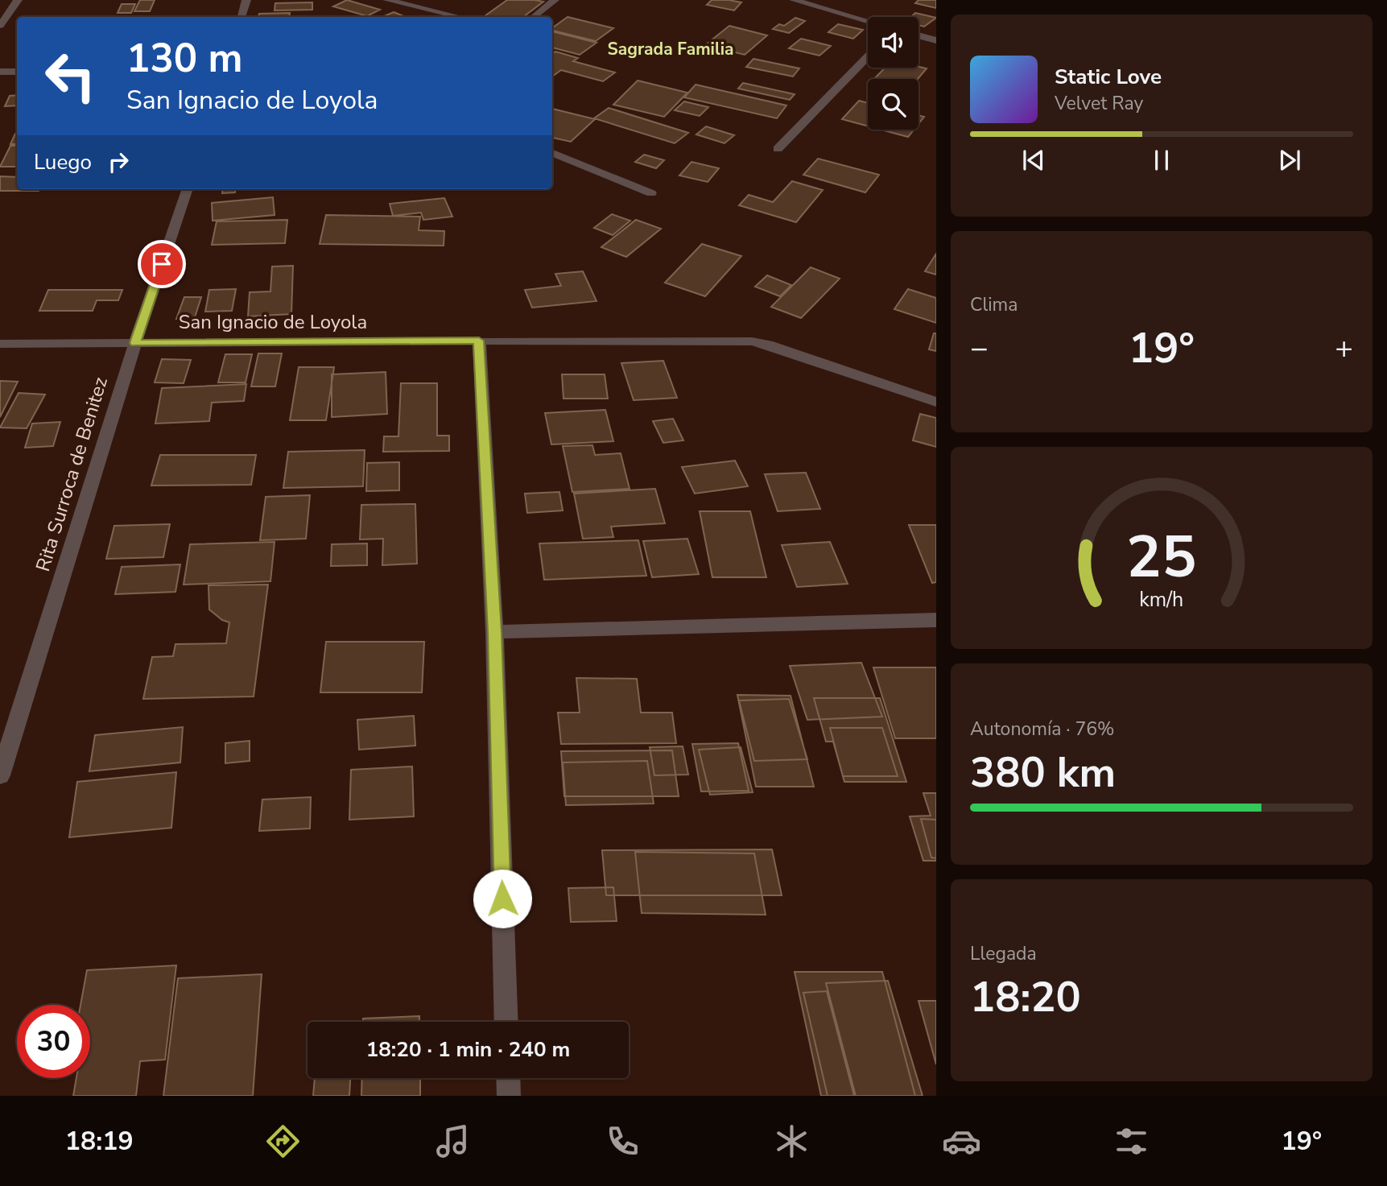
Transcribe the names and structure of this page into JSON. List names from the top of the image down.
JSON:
{
  "streets": {
    "street": ["San Ignacio de Loyola", "Rita Surroca de Benitez"]
  },
  "crossings": [
    ["San Ignacio de Loyola", "Rita Surroca de Benitez"]
  ],
  "districts": ["Sagrada Familia"],
  "page": {
    "turn": ["130 m", "San Ignacio de Loyola"],
    "song": ["Static Love", "Velvet Ray"],
    "then": "Luego",
    "tile": [
      "Clima",
      ["Autonomía · 76%", "380 km"],
      ["Llegada", "18:20"]
    ],
    "heat": ["−", "19°", "+"],
    "limit": "30",
    "trip": "18:20 · 1 min · 240 m",
    "tabs": ["18:19", "19°"],
    "gauge": ["25", "km/h"]
  }
}
